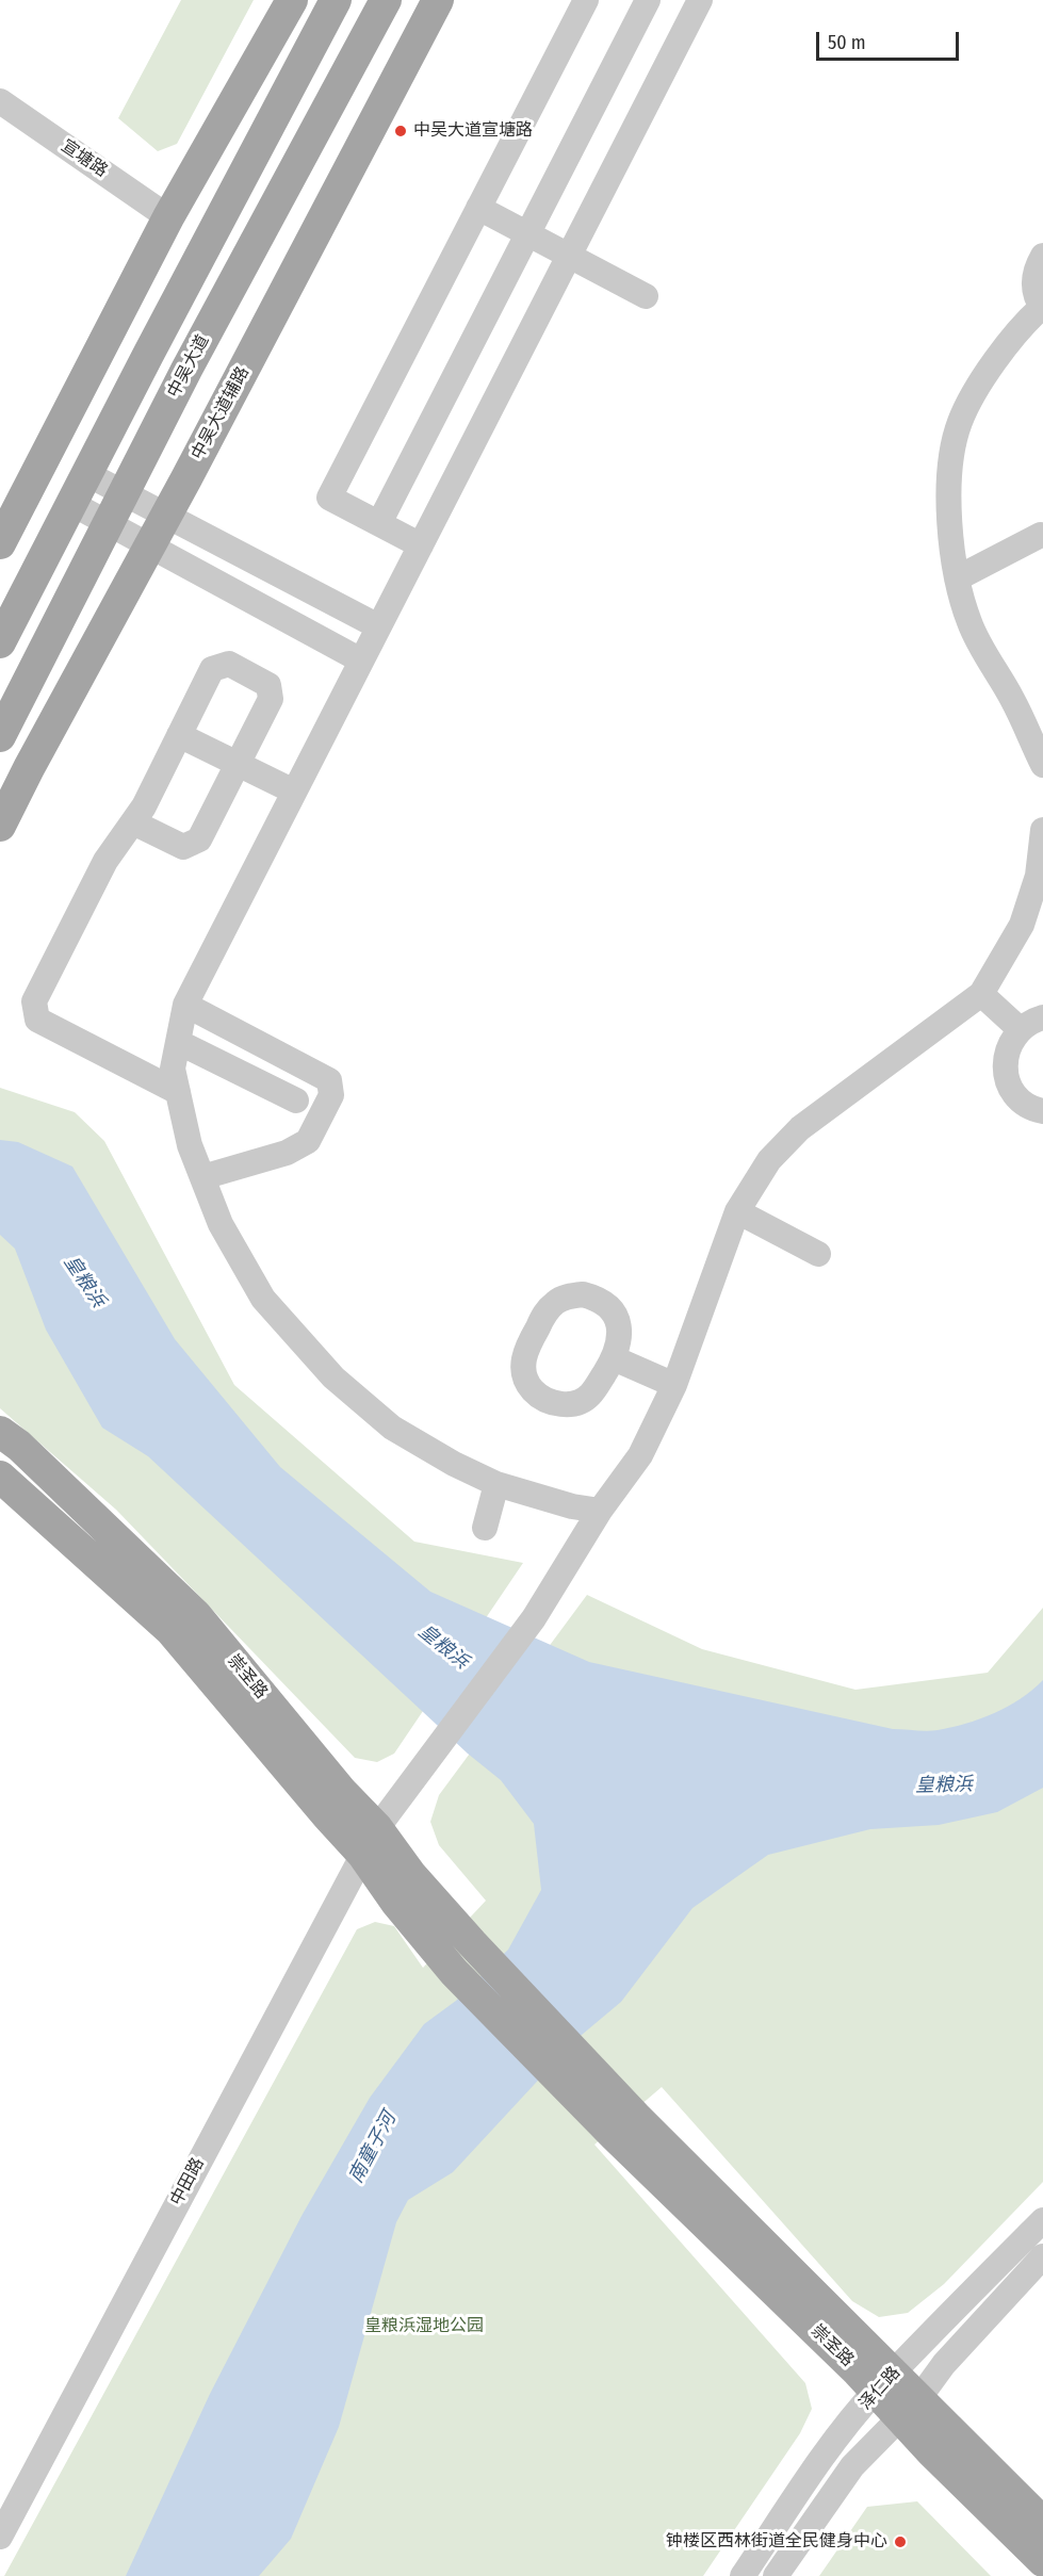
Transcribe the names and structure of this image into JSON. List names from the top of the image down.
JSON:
{
  "streets": {
    "main road": ["中吴大道", "中吴大道辅路", "崇圣路"],
    "street": ["宣塘路", "中田路", "泽仁路"]
  },
  "crossings": [
    ["崇圣路", "中田路"],
    ["崇圣路", "泽仁路"]
  ],
  "water": ["皇粮浜", "南童子河"],
  "parks": ["皇粮浜湿地公园"],
  "places": ["中吴大道宣塘路", "钟楼区西林街道全民健身中心"],
  "scale_bar": "50 m"
}
